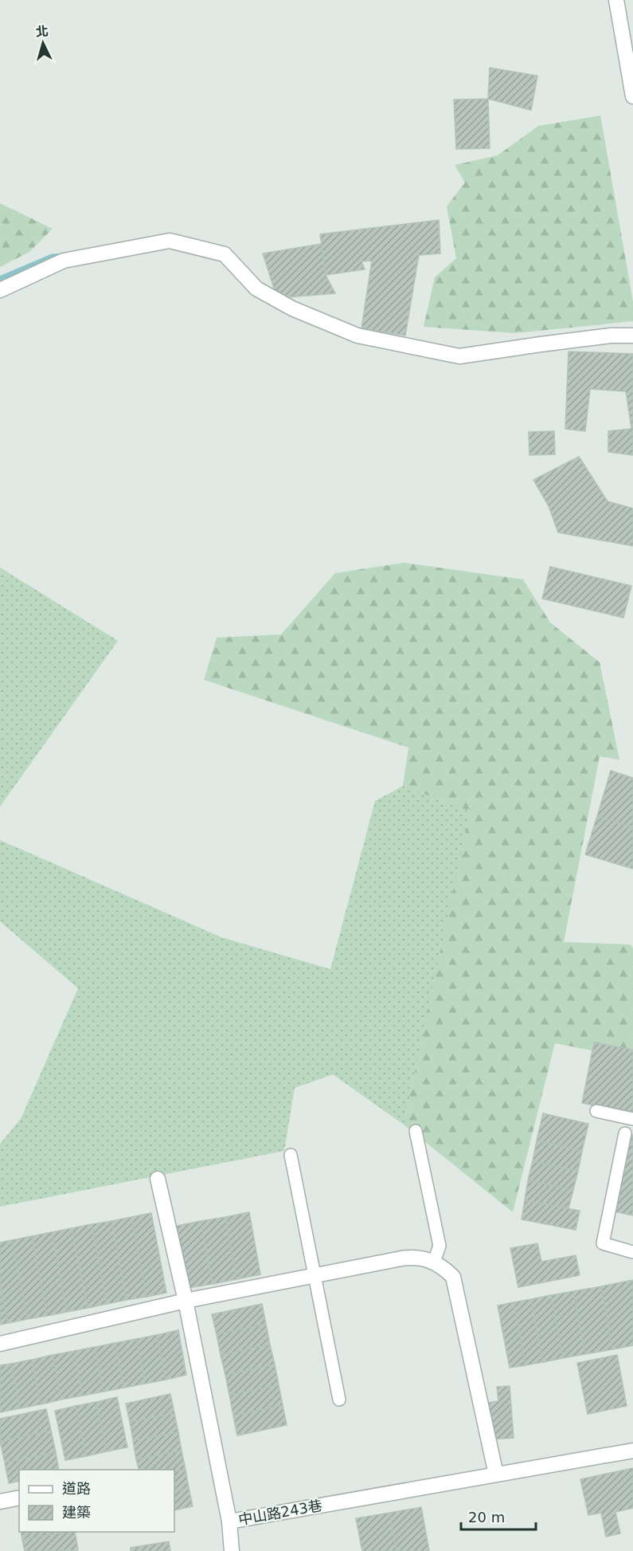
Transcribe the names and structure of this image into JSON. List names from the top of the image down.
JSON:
{
  "streets": {
    "street": ["中山路243巷"]
  },
  "legend": ["道路", "建築"],
  "scale_bar": "20 m",
  "north": "top"
}
